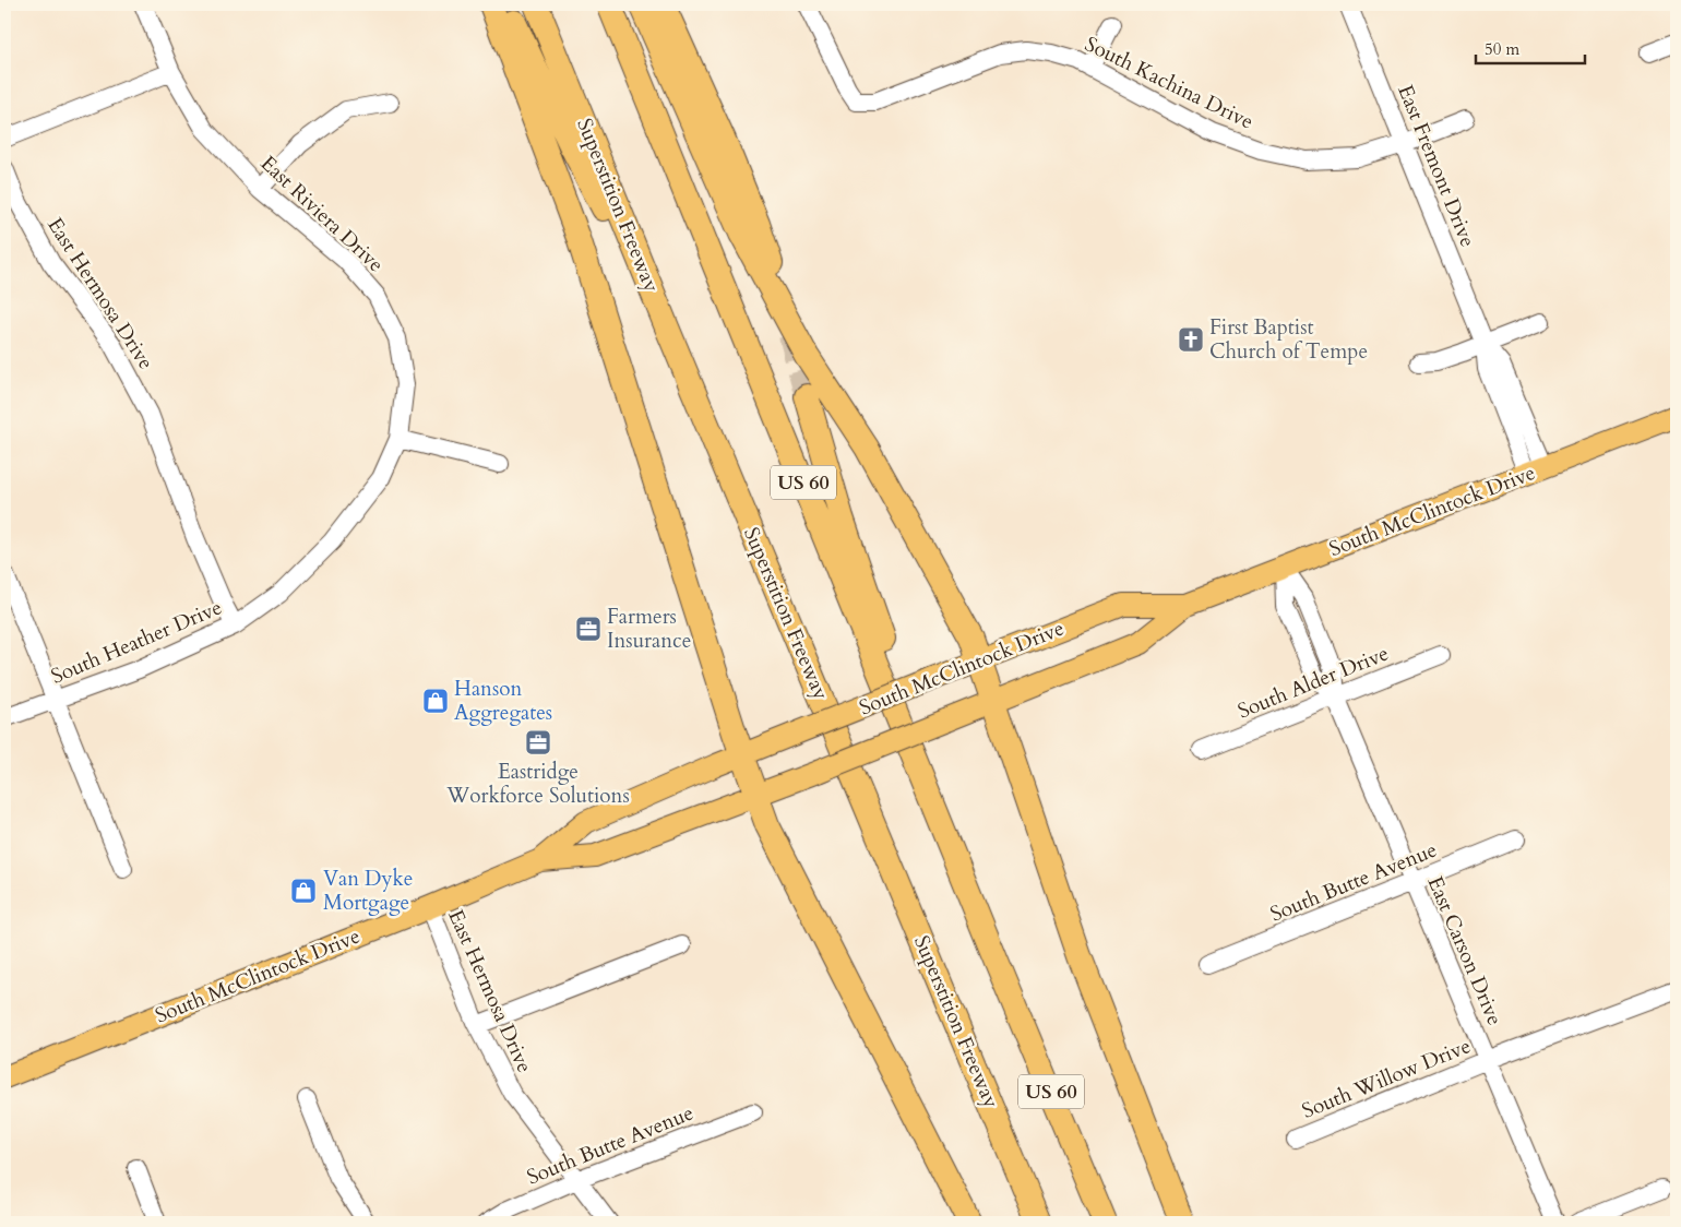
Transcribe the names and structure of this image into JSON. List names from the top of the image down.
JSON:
{
  "streets": {
    "highway": ["Superstition Freeway", "US 60"],
    "main road": ["South McClintock Drive"],
    "street": [
      "South Kachina Drive",
      "East Fremont Drive",
      "East Riviera Drive",
      "East Hermosa Drive",
      "South Heather Drive",
      "South Alder Drive",
      "South Butte Avenue",
      "East Carson Drive",
      "South Willow Drive"
    ]
  },
  "crossings": [
    ["South Kachina Drive", "East Fremont Drive"],
    ["East Fremont Drive", "South McClintock Drive"],
    ["East Riviera Drive", "South Heather Drive"],
    ["East Hermosa Drive", "South McClintock Drive"],
    ["East Hermosa Drive", "South Heather Drive"],
    ["East Hermosa Drive", "South Butte Avenue"],
    ["South McClintock Drive", "East Carson Drive"],
    ["South Alder Drive", "East Carson Drive"],
    ["South Butte Avenue", "East Carson Drive"],
    ["East Carson Drive", "South Willow Drive"]
  ],
  "places": {
    "church": ["First Baptist Church of Tempe"],
    "office": ["Farmers Insurance", "Eastridge Workforce Solutions"],
    "shop": ["Hanson Aggregates", "Van Dyke Mortgage"]
  },
  "scale_bar": "50 m"
}
